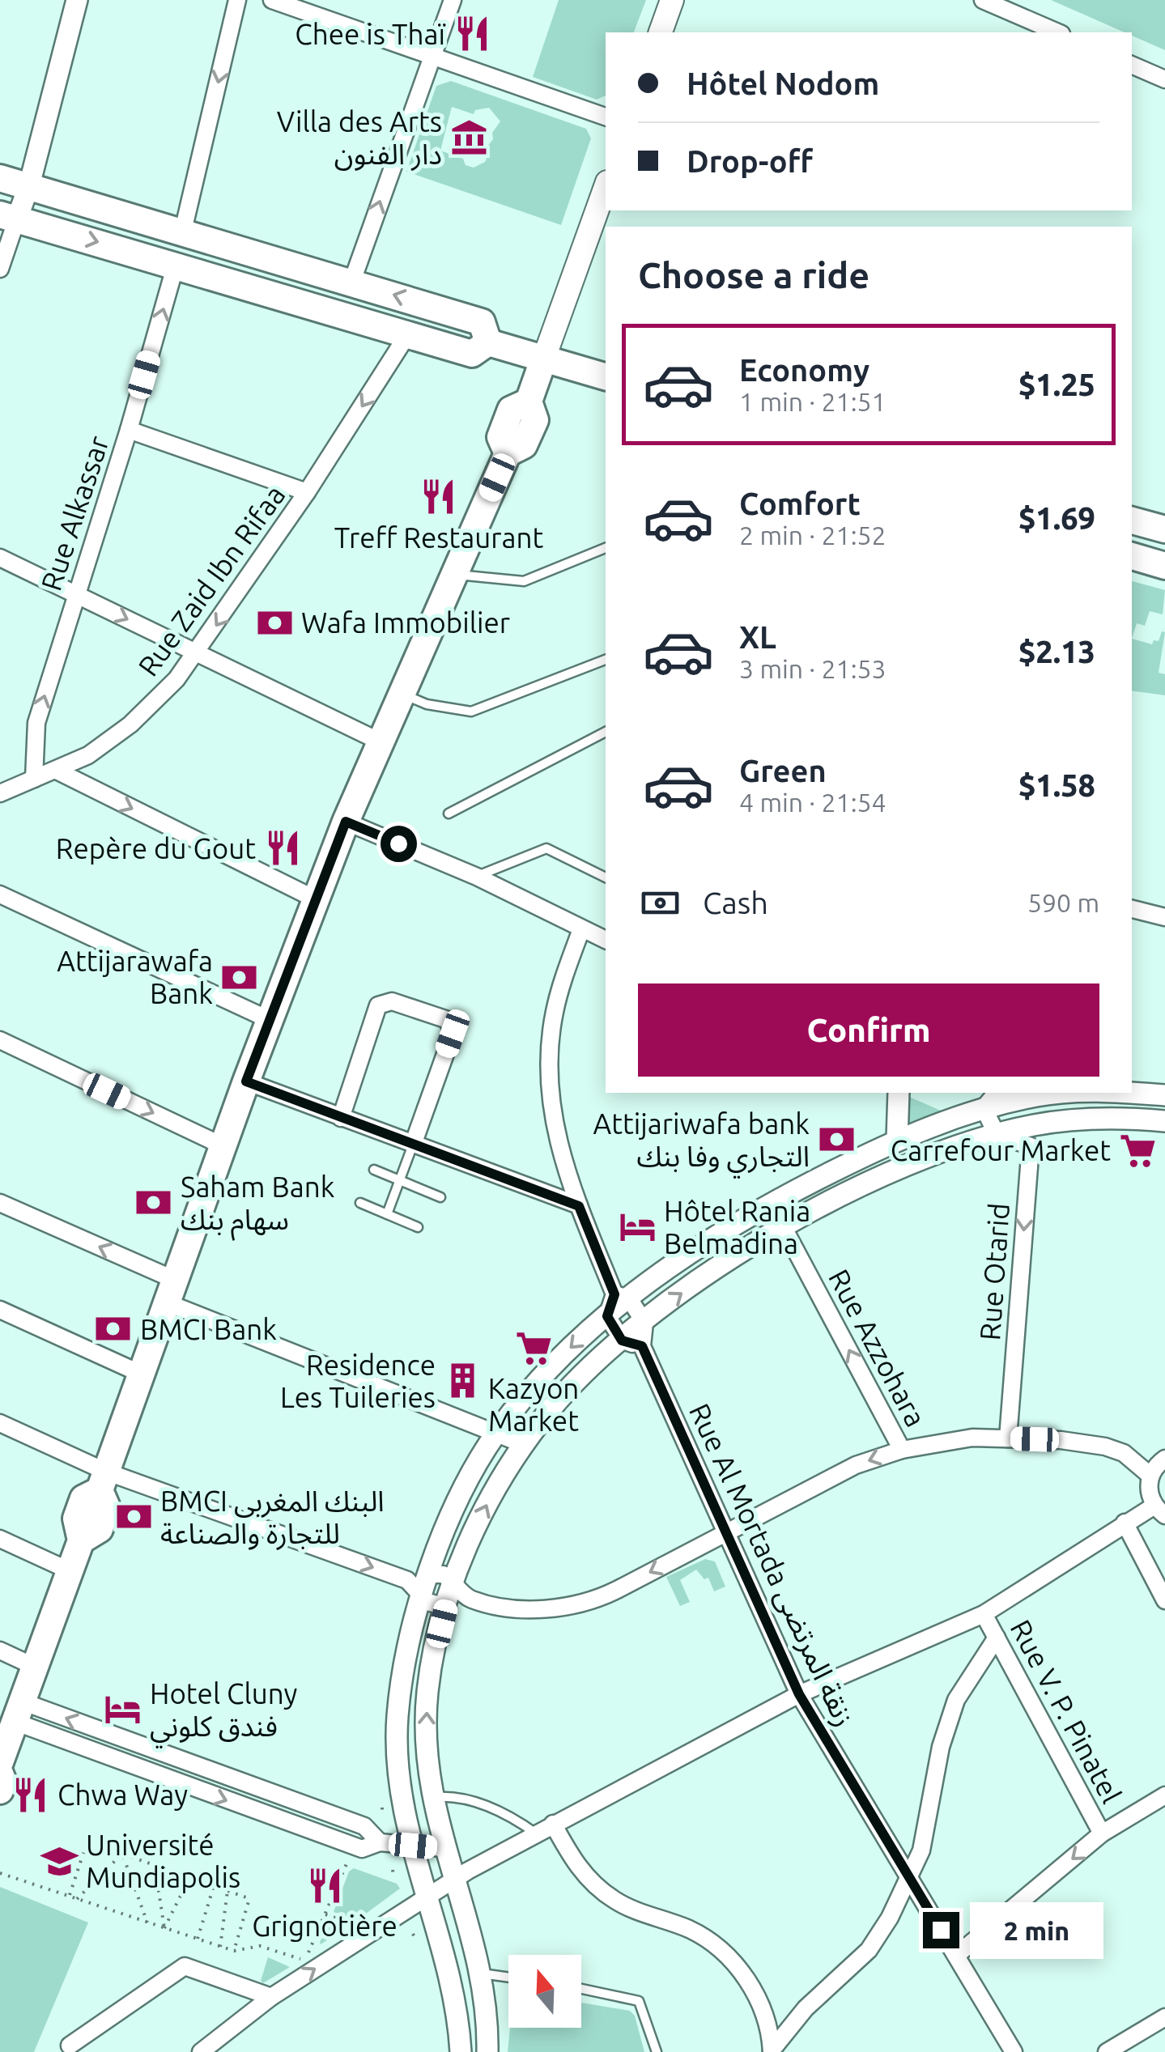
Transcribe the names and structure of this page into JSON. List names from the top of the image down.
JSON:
{
  "streets": {
    "street": [
      "Rue Alkassar",
      "Rue Zaid Ibn Rifaa",
      "Rue Otarid",
      "Rue Azzohara",
      "Rue Al Mortada زنقة المرتضى",
      "Rue V. P. Pinatel"
    ]
  },
  "crossings": [
    ["Rue Alkassar", "Rue Zaid Ibn Rifaa"]
  ],
  "one_way": [
    "Rue Alkassar",
    "Rue Zaid Ibn Rifaa",
    "Rue Otarid",
    "Rue Azzohara"
  ],
  "places": {
    "restaurant": [
      "Chee is Thaï",
      "Treff Restaurant",
      "Repère du Gout",
      "Chwa Way",
      "Grignotière"
    ],
    "museum": ["Villa des Arts دار الفنون"],
    "bank": [
      "Wafa Immobilier",
      "Attijarawafa Bank",
      "Attijariwafa bank التجاري وفا بنك",
      "Saham Bank سهام بنك",
      "BMCI Bank",
      "BMCI البنك المغربي للتجارة والصناعة"
    ],
    "supermarket": ["Carrefour Market", "Kazyon Market"],
    "hotel": ["Hôtel Rania Belmadina", "Hotel Cluny فندق كلوني"],
    "building": ["Residence Les Tuileries"],
    "school or university": ["Université Mundiapolis"]
  },
  "north": "top",
  "page": {
    "banner": ["Hôtel Nodom", "Drop-off"],
    "heading": "Choose a ride",
    "list": [
      {
        "name": "Economy",
        "note": "1 min · 21:51",
        "value": "$1.25"
      },
      {
        "name": "Comfort",
        "note": "2 min · 21:52",
        "value": "$1.69"
      },
      {
        "name": "XL",
        "note": "3 min · 21:53",
        "value": "$2.13"
      },
      {
        "name": "Green",
        "note": "4 min · 21:54",
        "value": "$1.58"
      }
    ],
    "pay": ["Cash", "590 m"],
    "buttons": "Confirm",
    "bubble": "2 min"
  }
}
